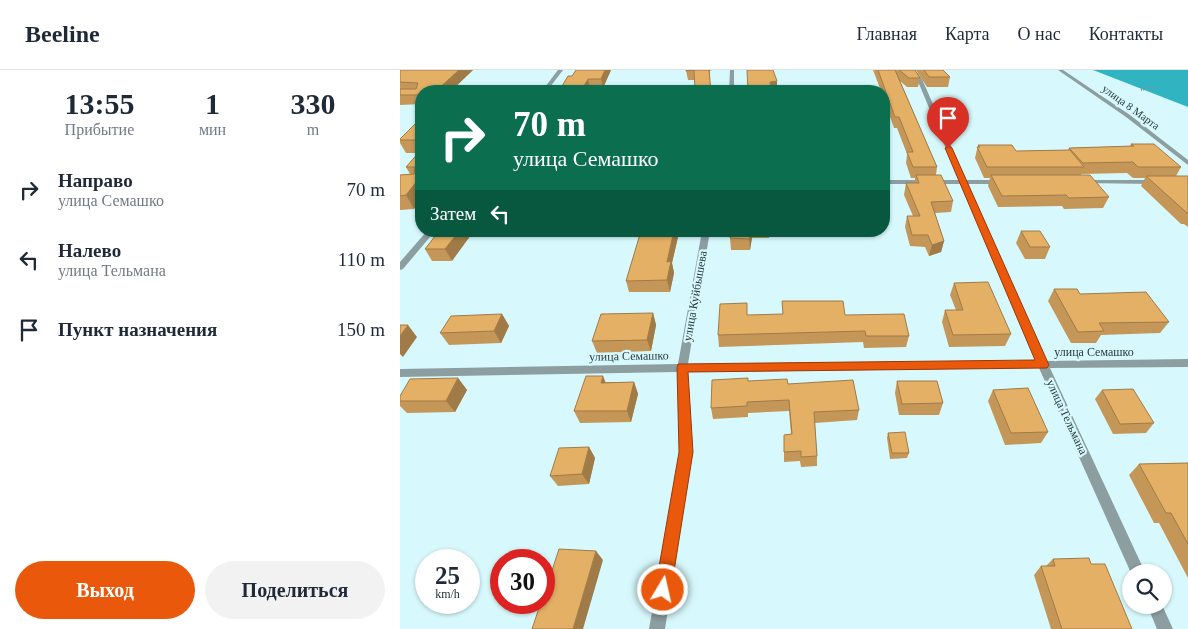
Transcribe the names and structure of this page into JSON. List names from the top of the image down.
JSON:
{
  "streets": {
    "street": [
      "улица 8 Марта",
      "улица Куйбышева",
      "улица Семашко",
      "улица Тельмана"
    ]
  },
  "crossings": [
    ["улица Куйбышева", "улица Семашко"],
    ["улица Семашко", "улица Тельмана"]
  ],
  "page": {
    "header": "Beeline",
    "nav": [
      "Главная",
      "Карта",
      "О нас",
      "Контакты"
    ],
    "eta": [
      "13:55",
      "Прибытие",
      "1",
      "мин",
      "330",
      "m"
    ],
    "turn": ["70 m", "улица Семашко"],
    "list": [
      {
        "name": "Направо",
        "note": "улица Семашко",
        "value": "70 m"
      },
      {
        "name": "Налево",
        "note": "улица Тельмана",
        "value": "110 m"
      },
      {
        "name": "Пункт назначения",
        "value": "150 m"
      }
    ],
    "then": "Затем",
    "speed": "25 km/h",
    "limit": "30",
    "buttons": ["Выход", "Поделиться"]
  }
}
